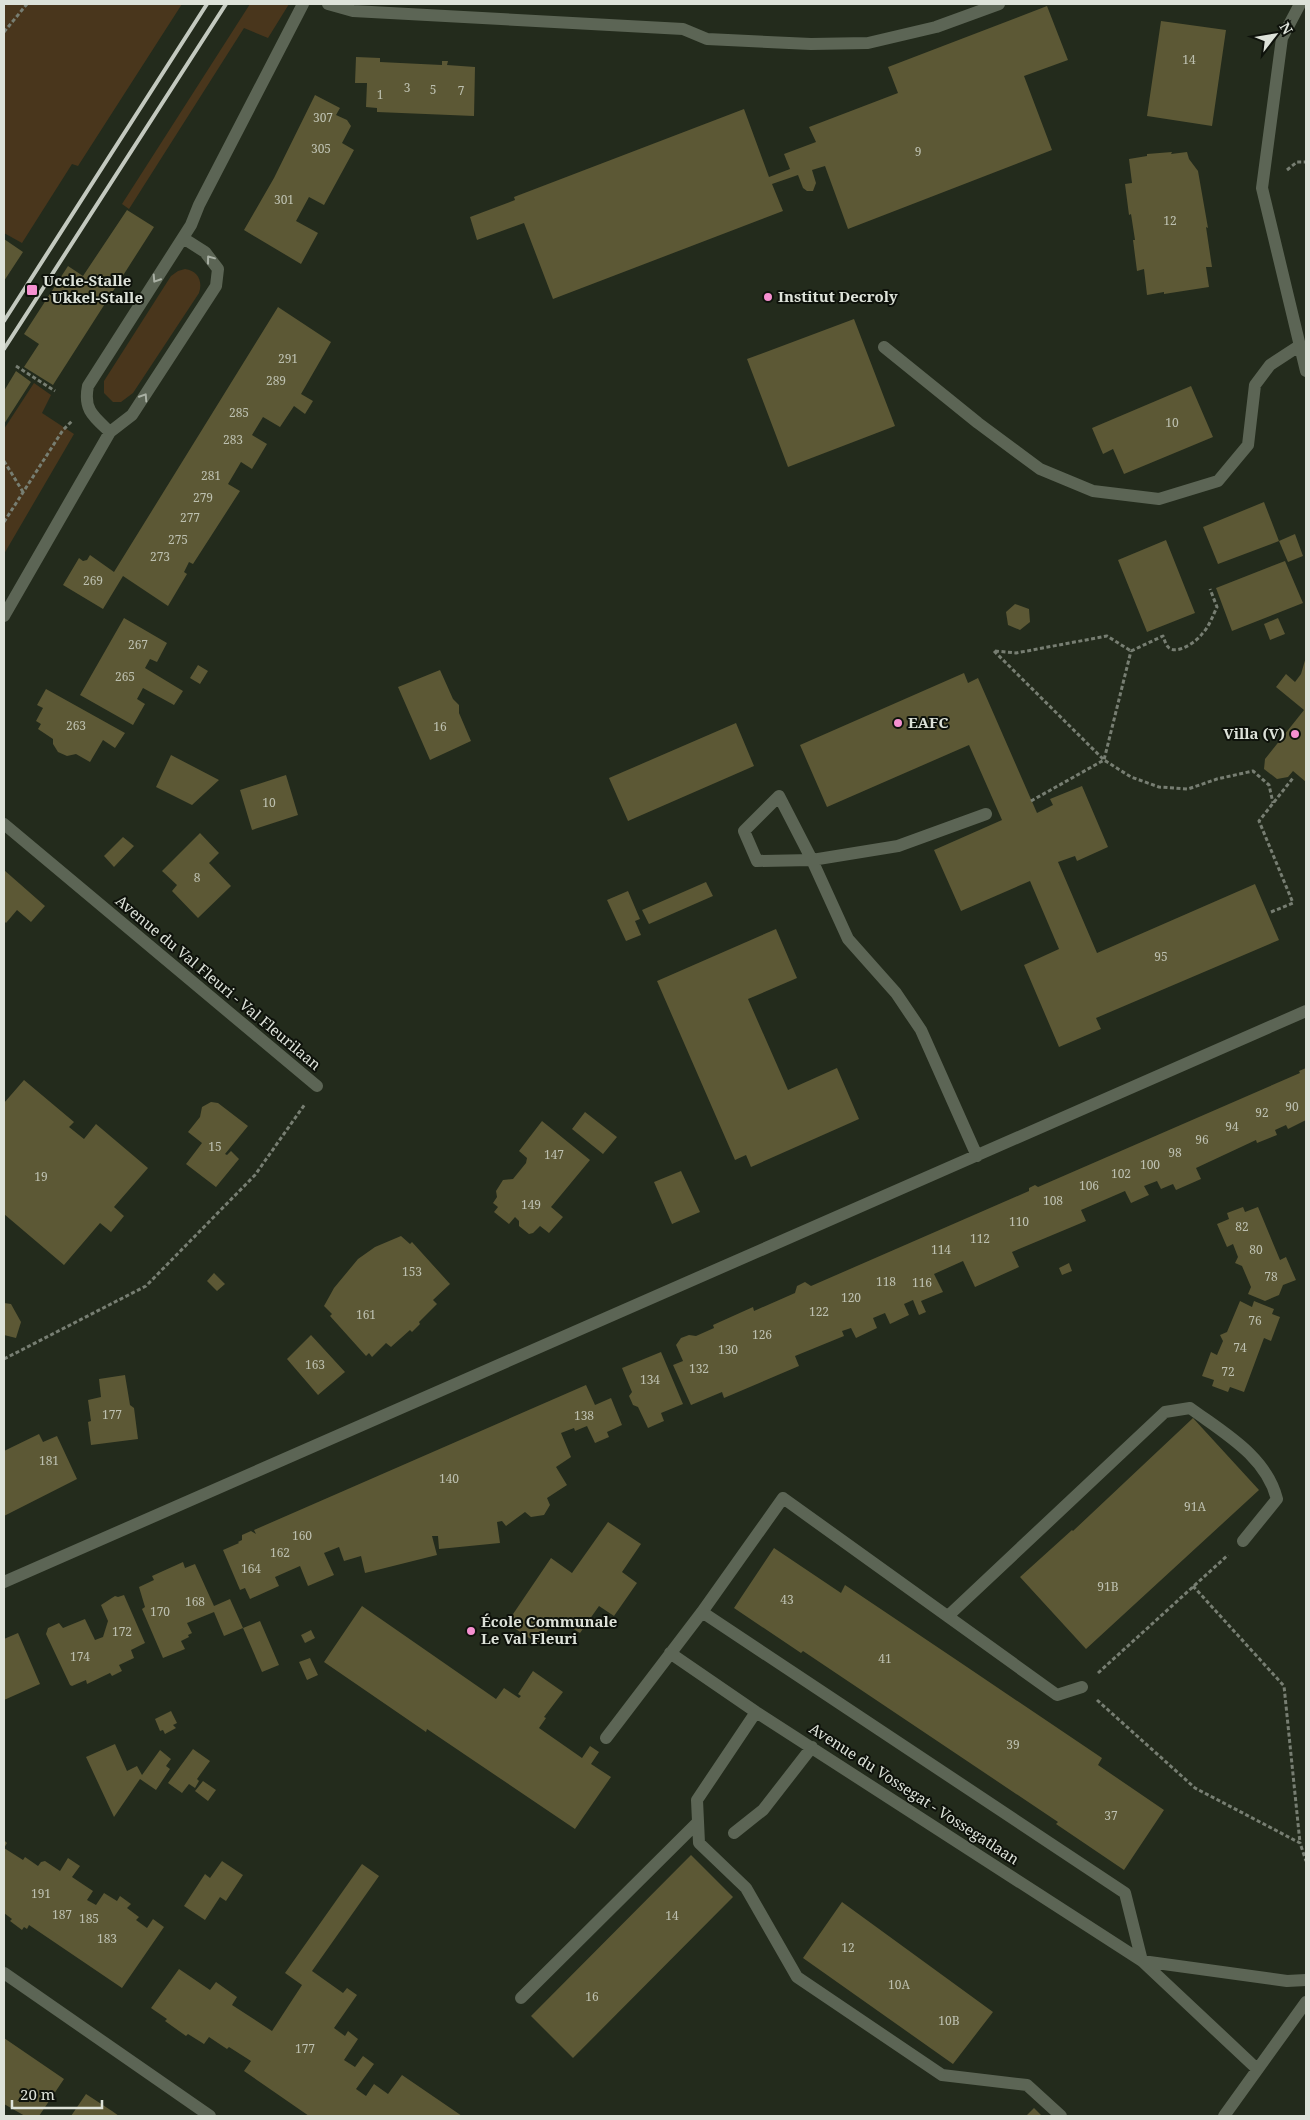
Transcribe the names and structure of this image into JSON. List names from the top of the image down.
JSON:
{
  "streets": {
    "street": ["Avenue du Val Fleuri - Val Fleurilaan", "Avenue du Vossegat - Vossegatlaan"]
  },
  "places": {
    "transit": ["Uccle-Stalle - Ukkel-Stalle"],
    "other": [
      "Institut Decroly",
      "EAFC",
      "Villa (V)",
      "École Communale Le Val Fleuri"
    ]
  },
  "house_numbers": [
    "14",
    "3",
    "5",
    "7",
    "1",
    "307",
    "305",
    "9",
    "301",
    "12",
    "291",
    "289",
    "285",
    "10",
    "283",
    "281",
    "279",
    "277",
    "275",
    "273",
    "269",
    "267",
    "265",
    "263",
    "16",
    "10",
    "8",
    "95",
    "90",
    "92",
    "94",
    "96",
    "15",
    "98",
    "147",
    "100",
    "102",
    "19",
    "106",
    "108",
    "149",
    "110",
    "82",
    "112",
    "114",
    "80",
    "153",
    "78",
    "118",
    "116",
    "120",
    "122",
    "161",
    "76",
    "126",
    "74",
    "130",
    "163",
    "132",
    "72",
    "134",
    "177",
    "138",
    "181",
    "140",
    "91A",
    "160",
    "162",
    "164",
    "91B",
    "43",
    "168",
    "170",
    "172",
    "174",
    "41",
    "39",
    "37",
    "191",
    "187",
    "14",
    "185",
    "183",
    "12",
    "10A",
    "16",
    "10B",
    "177"
  ],
  "scale_bar": "20 m",
  "north": "top right"
}
